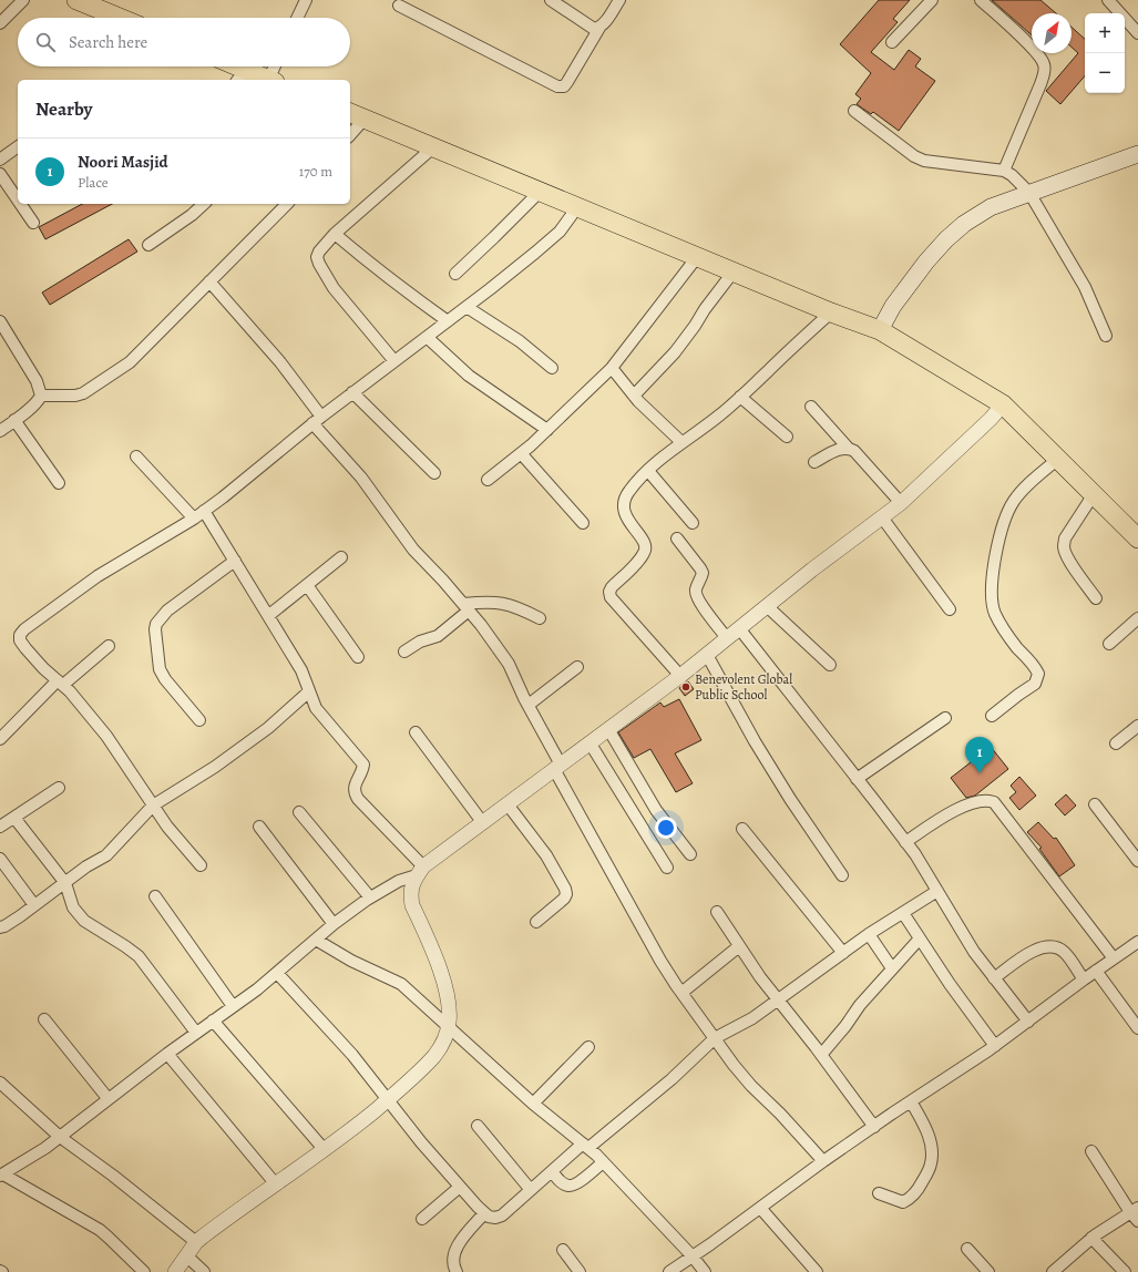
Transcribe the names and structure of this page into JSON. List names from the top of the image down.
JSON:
{
  "places": ["Benevolent Global Public School"],
  "north": "top right",
  "page": {
    "map_buttons": ["+", "−"],
    "search": "Search here",
    "heading": "Nearby",
    "list": [
      {
        "mark": "1",
        "name": "Noori Masjid",
        "note": "Place",
        "value": "170 m"
      }
    ],
    "pins": "1"
  }
}
